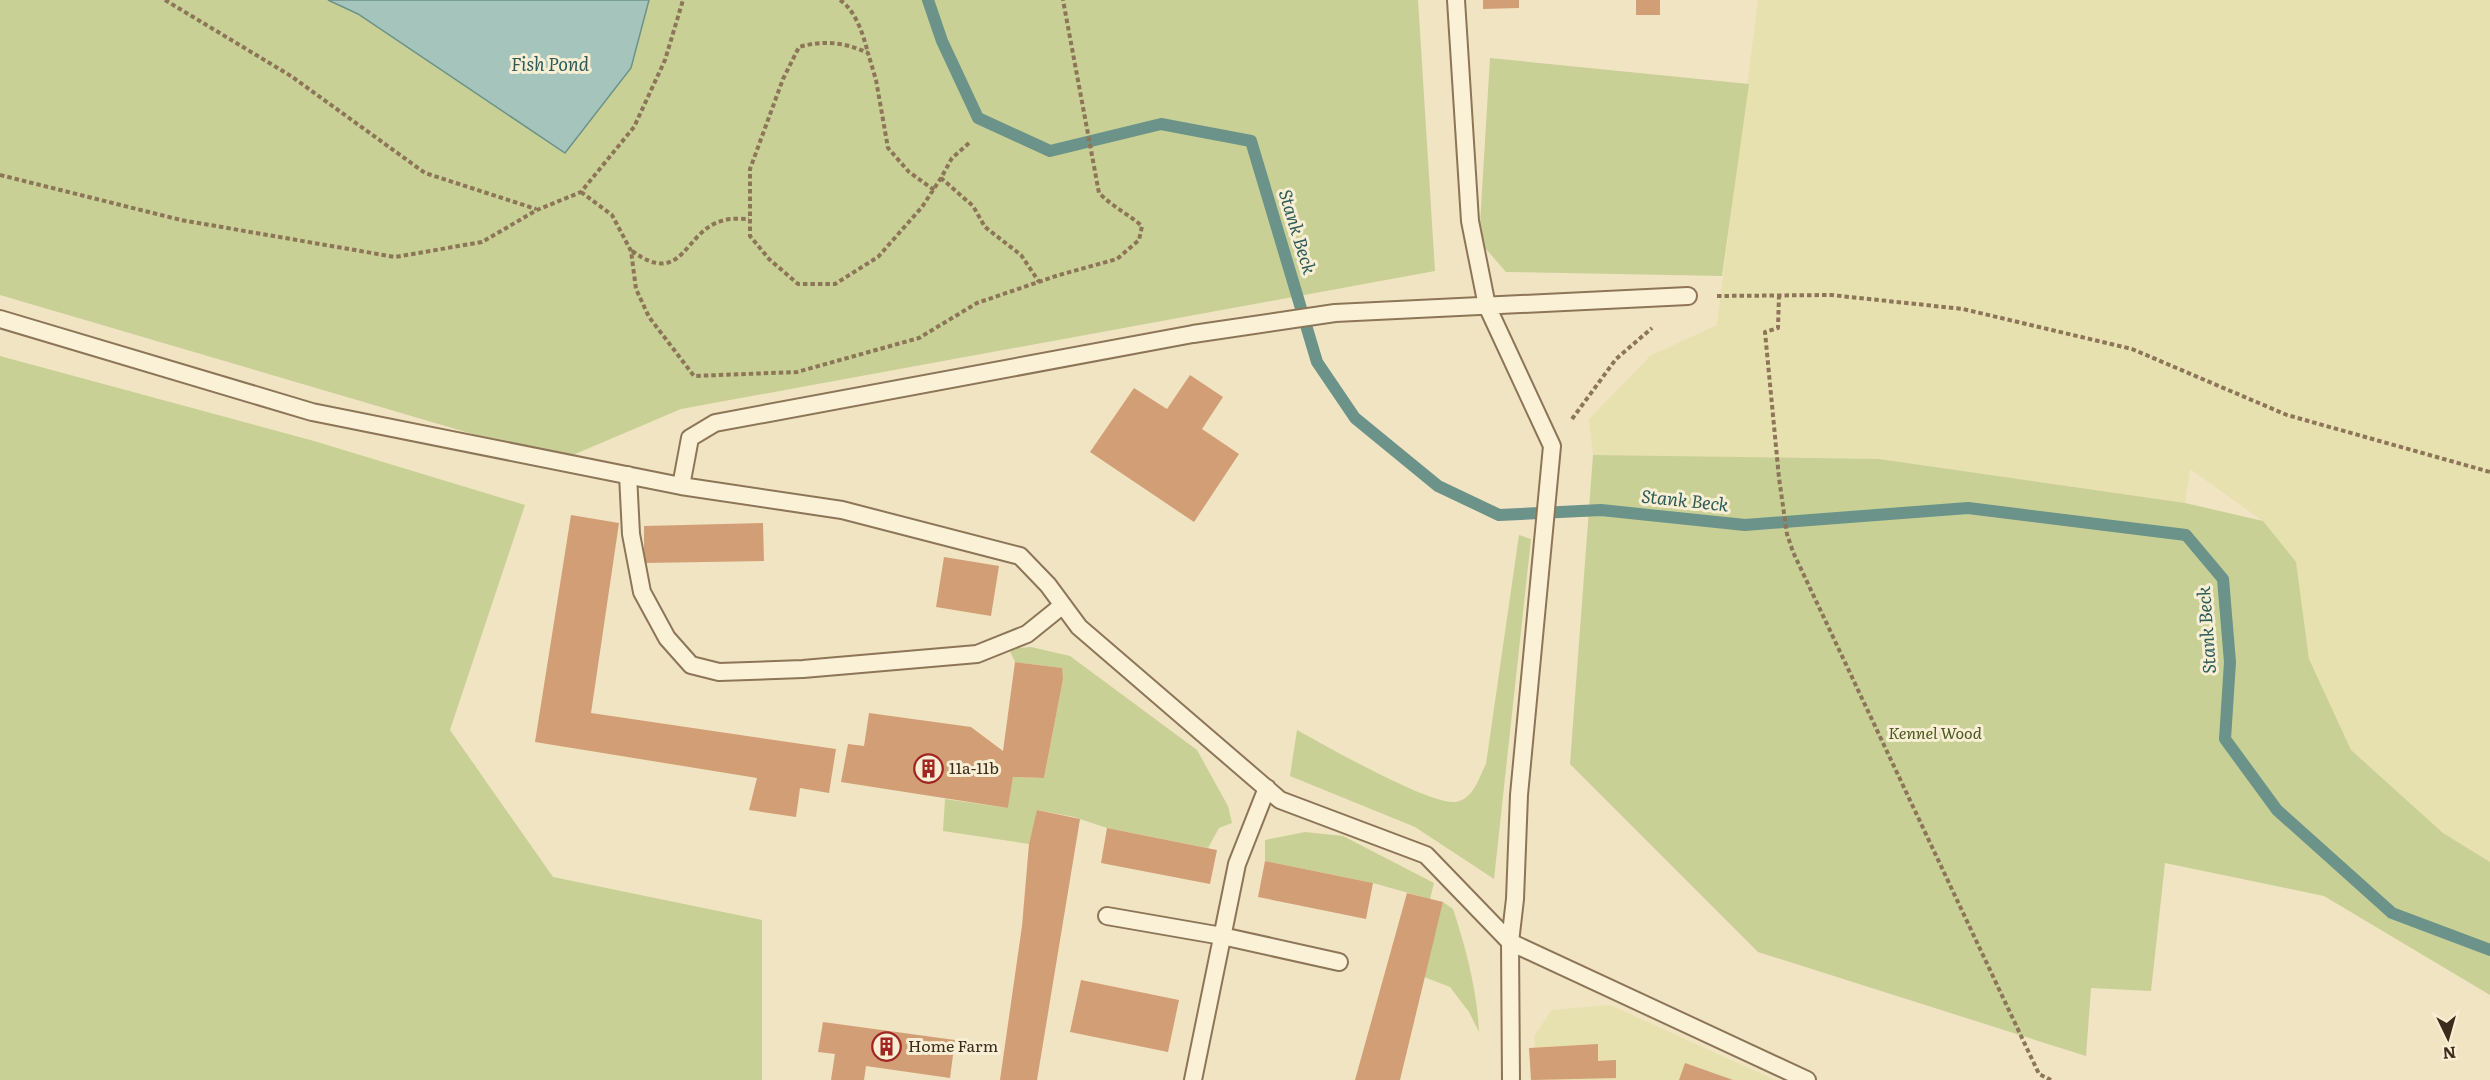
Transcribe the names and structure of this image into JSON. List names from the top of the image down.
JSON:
{
  "water": ["Fish Pond", "Stank Beck"],
  "parks": ["Kennel Wood"],
  "places": {
    "building": ["11a-11b", "Home Farm"]
  },
  "north": "bottom"
}
